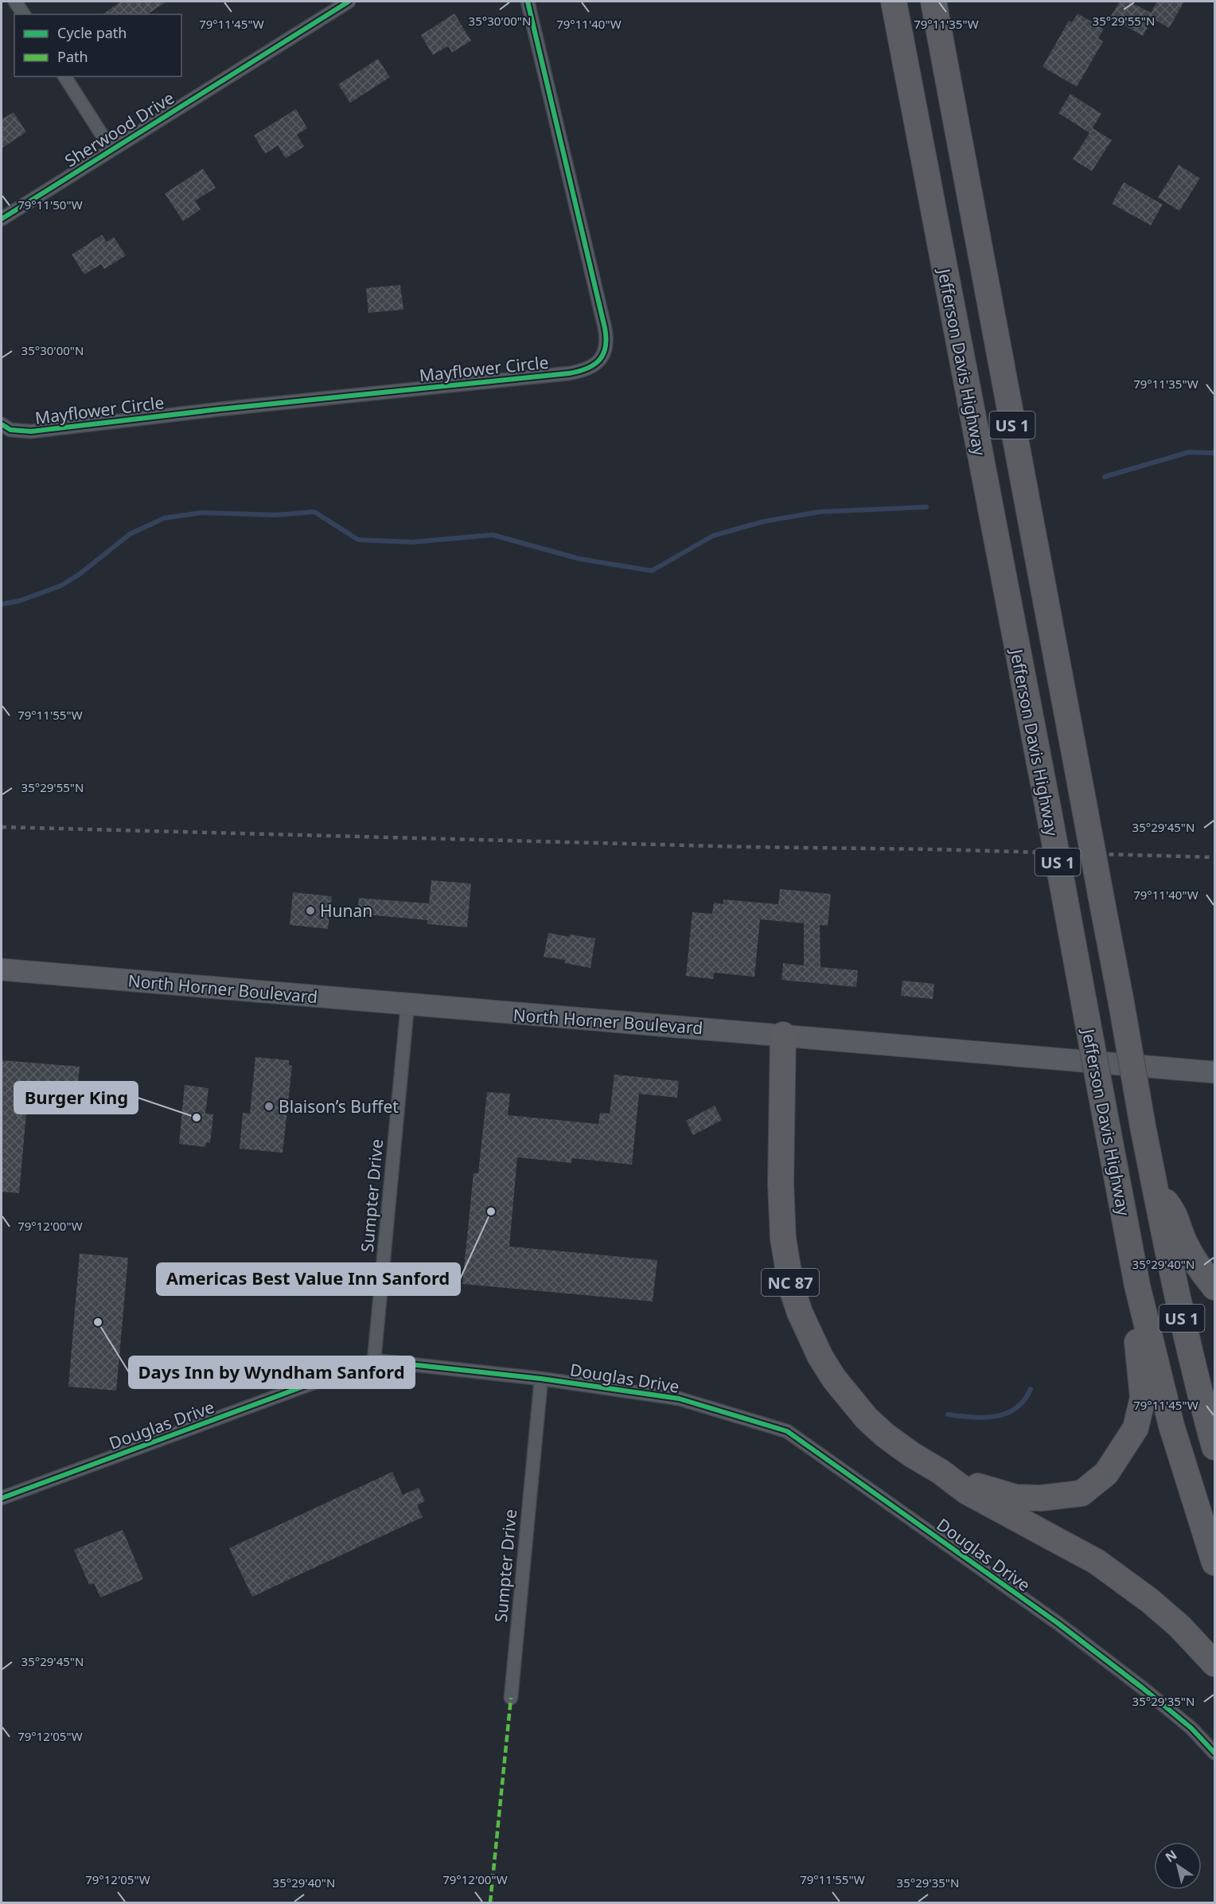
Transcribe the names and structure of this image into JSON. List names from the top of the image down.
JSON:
{
  "streets": {
    "highway": ["Jefferson Davis Highway", "US 1", "NC 87"],
    "main road": ["North Horner Boulevard"],
    "street": [
      "Sherwood Drive",
      "Mayflower Circle",
      "Sumpter Drive",
      "Douglas Drive"
    ]
  },
  "crossings": [
    ["Jefferson Davis Highway", "NC 87"],
    ["North Horner Boulevard", "Sumpter Drive"],
    ["North Horner Boulevard", "NC 87"],
    ["Sumpter Drive", "Douglas Drive"]
  ],
  "places": [
    "Hunan",
    "Blaison’s Buffet",
    "Burger King",
    "Americas Best Value Inn Sanford",
    "Days Inn by Wyndham Sanford"
  ],
  "legend": ["Cycle path", "Path"],
  "north": "top left",
  "coordinates": [
    "35°29'55\"N",
    "35°30'00\"N",
    "79°11'45\"W",
    "79°11'40\"W",
    "79°11'35\"W",
    "79°11'50\"W",
    "79°11'55\"W",
    "35°29'45\"N",
    "79°12'00\"W",
    "35°29'40\"N",
    "35°29'35\"N",
    "79°12'05\"W"
  ]
}
